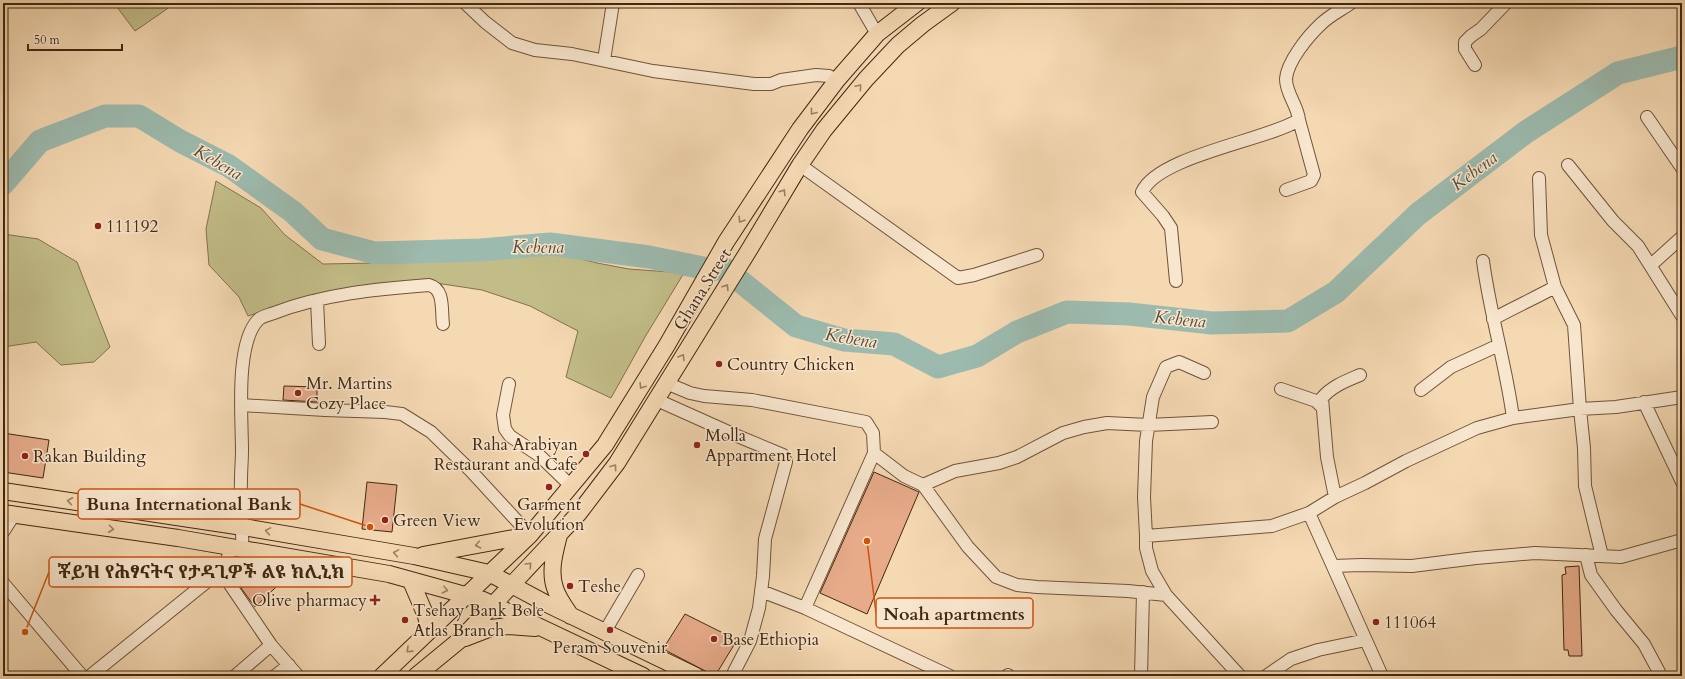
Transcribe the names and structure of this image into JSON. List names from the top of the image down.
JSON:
{
  "streets": {
    "main road": ["Ghana Street"]
  },
  "water": ["Kebena"],
  "places": {
    "other": [
      "111192",
      "Country Chicken",
      "Mr. Martins Cozy Place",
      "Molla Appartment Hotel",
      "Raha Arabiyan Restaurant and Cafe",
      "Rakan Building",
      "Garment Evolution",
      "Green View",
      "Buna International Bank",
      "Noah apartments",
      "Teshe",
      "Tsehay Bank Bole Atlas Branch",
      "111064",
      "Peram Souvenir",
      "ቾይዝ የሕፃናትና የታዳጊዎች ልዩ ክሊኒክ",
      "Base Ethiopia"
    ],
    "health": ["Olive pharmacy"]
  },
  "scale_bar": "50 m"
}
